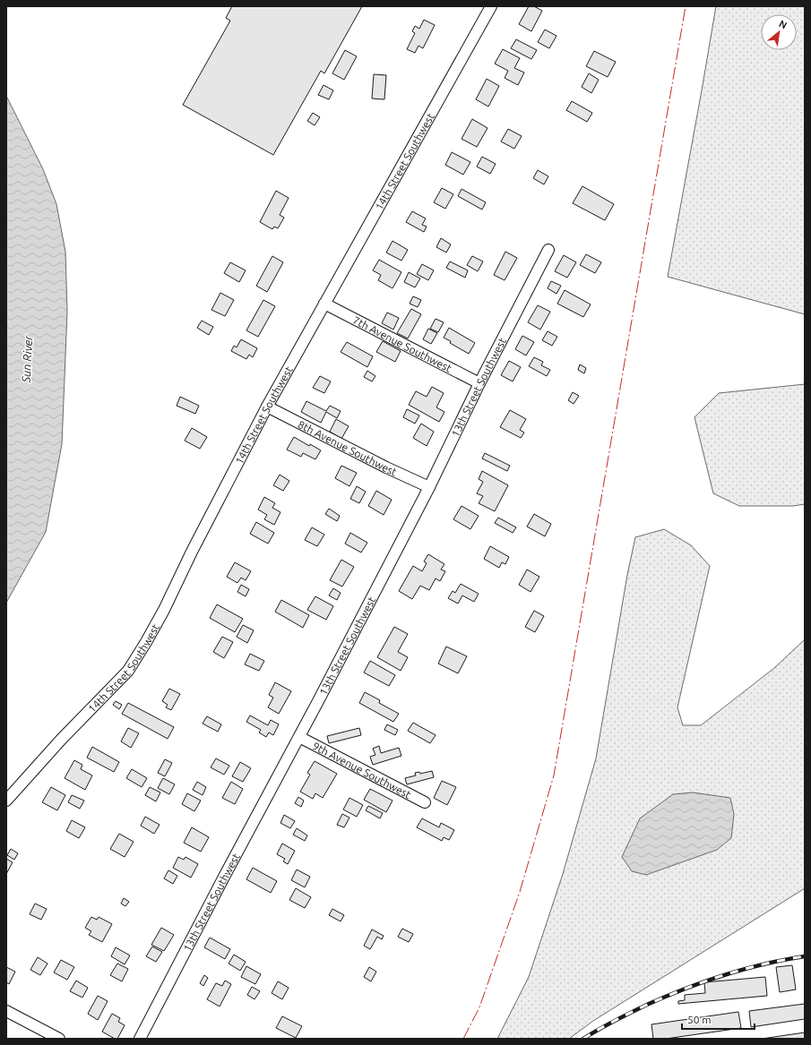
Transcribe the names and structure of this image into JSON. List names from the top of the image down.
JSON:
{
  "streets": {
    "street": [
      "14th Street Southwest",
      "7th Avenue Southwest",
      "13th Street Southwest",
      "8th Avenue Southwest",
      "9th Avenue Southwest"
    ]
  },
  "crossings": [
    ["14th Street Southwest", "7th Avenue Southwest"],
    ["14th Street Southwest", "8th Avenue Southwest"],
    ["7th Avenue Southwest", "13th Street Southwest"],
    ["13th Street Southwest", "8th Avenue Southwest"],
    ["13th Street Southwest", "9th Avenue Southwest"]
  ],
  "water": ["Sun River"],
  "scale_bar": "50 m",
  "north": "top right"
}
